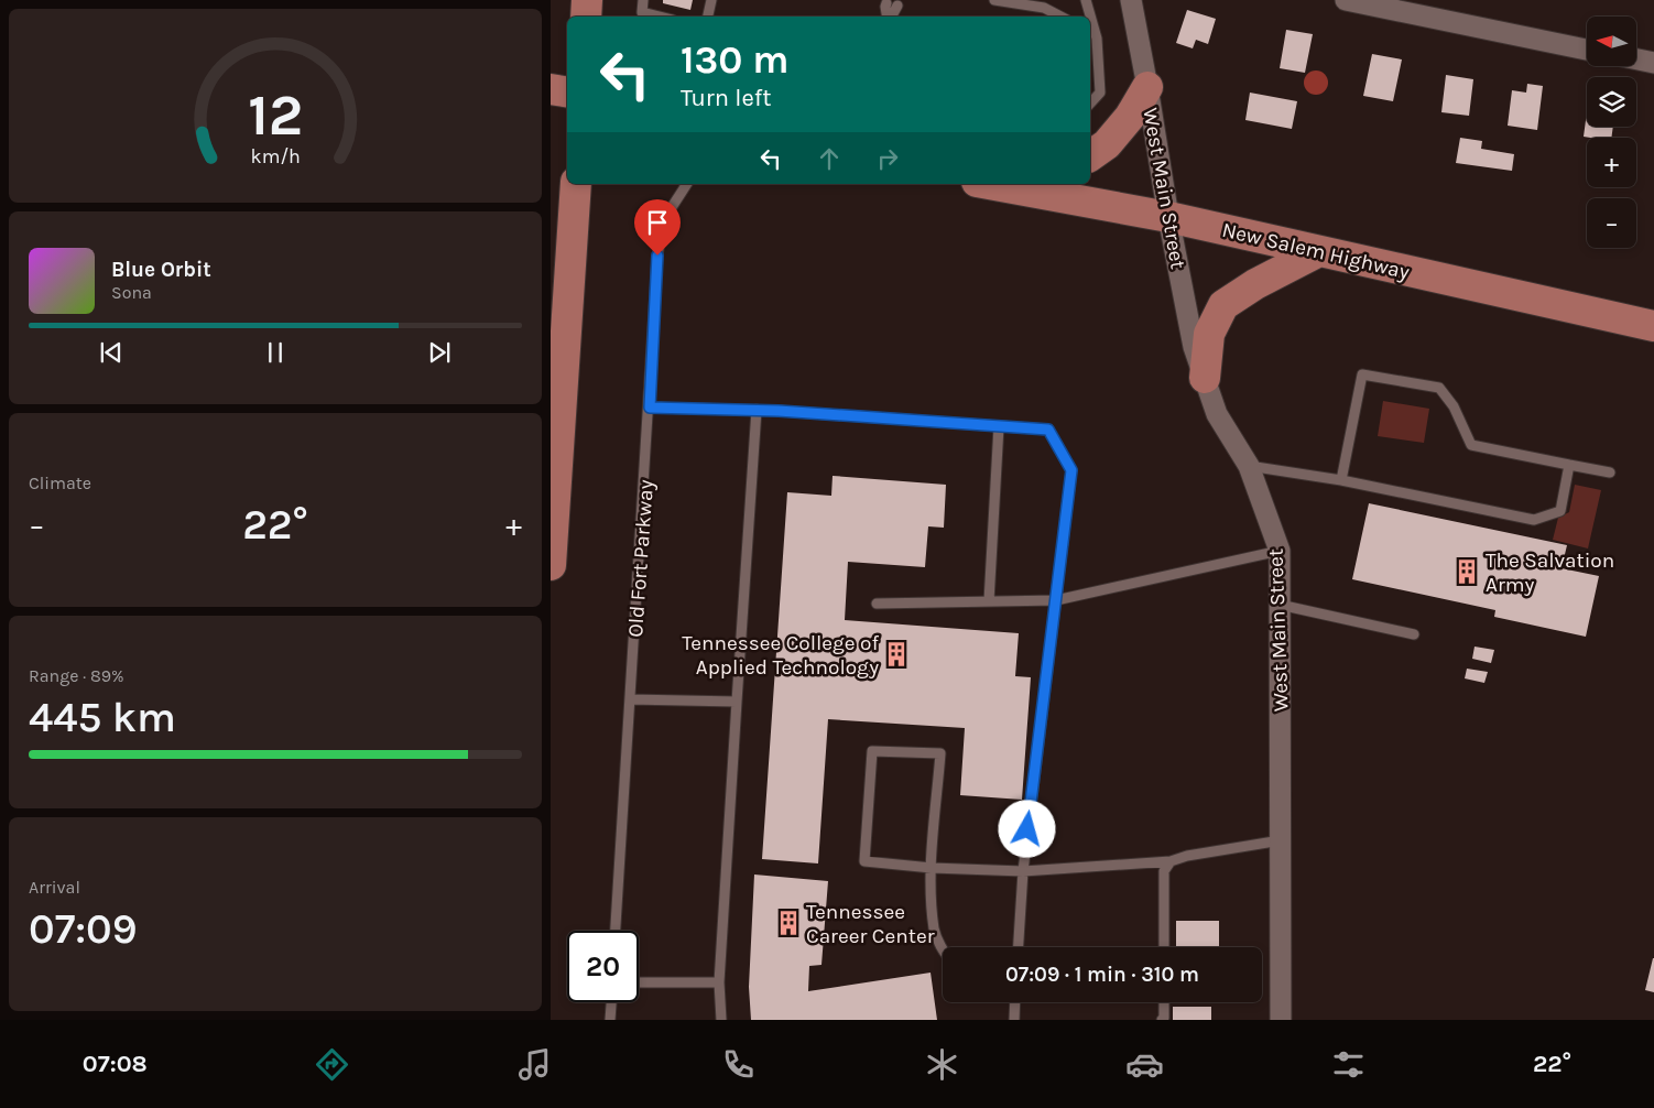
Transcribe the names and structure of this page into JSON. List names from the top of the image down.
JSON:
{
  "streets": {
    "main road": ["New Salem Highway"],
    "street": ["West Main Street"],
    "lane": ["Old Fort Parkway"]
  },
  "crossings": [
    ["West Main Street", "New Salem Highway"]
  ],
  "places": {
    "building": ["The Salvation Army", "Tennessee College of Applied Technology", "Tennessee Career Center"]
  },
  "north": "left",
  "page": {
    "map_buttons": ["+", "−"],
    "turn": ["130 m", "Turn left"],
    "song": ["Blue Orbit", "Sona"],
    "tile": [
      "Climate",
      ["Range · 89%", "445 km"],
      ["Arrival", "07:09"]
    ],
    "heat": ["−", "22°", "+"],
    "limit": "20",
    "trip": "07:09 · 1 min · 310 m",
    "tabs": ["07:08", "22°"],
    "gauge": ["12", "km/h"]
  }
}
